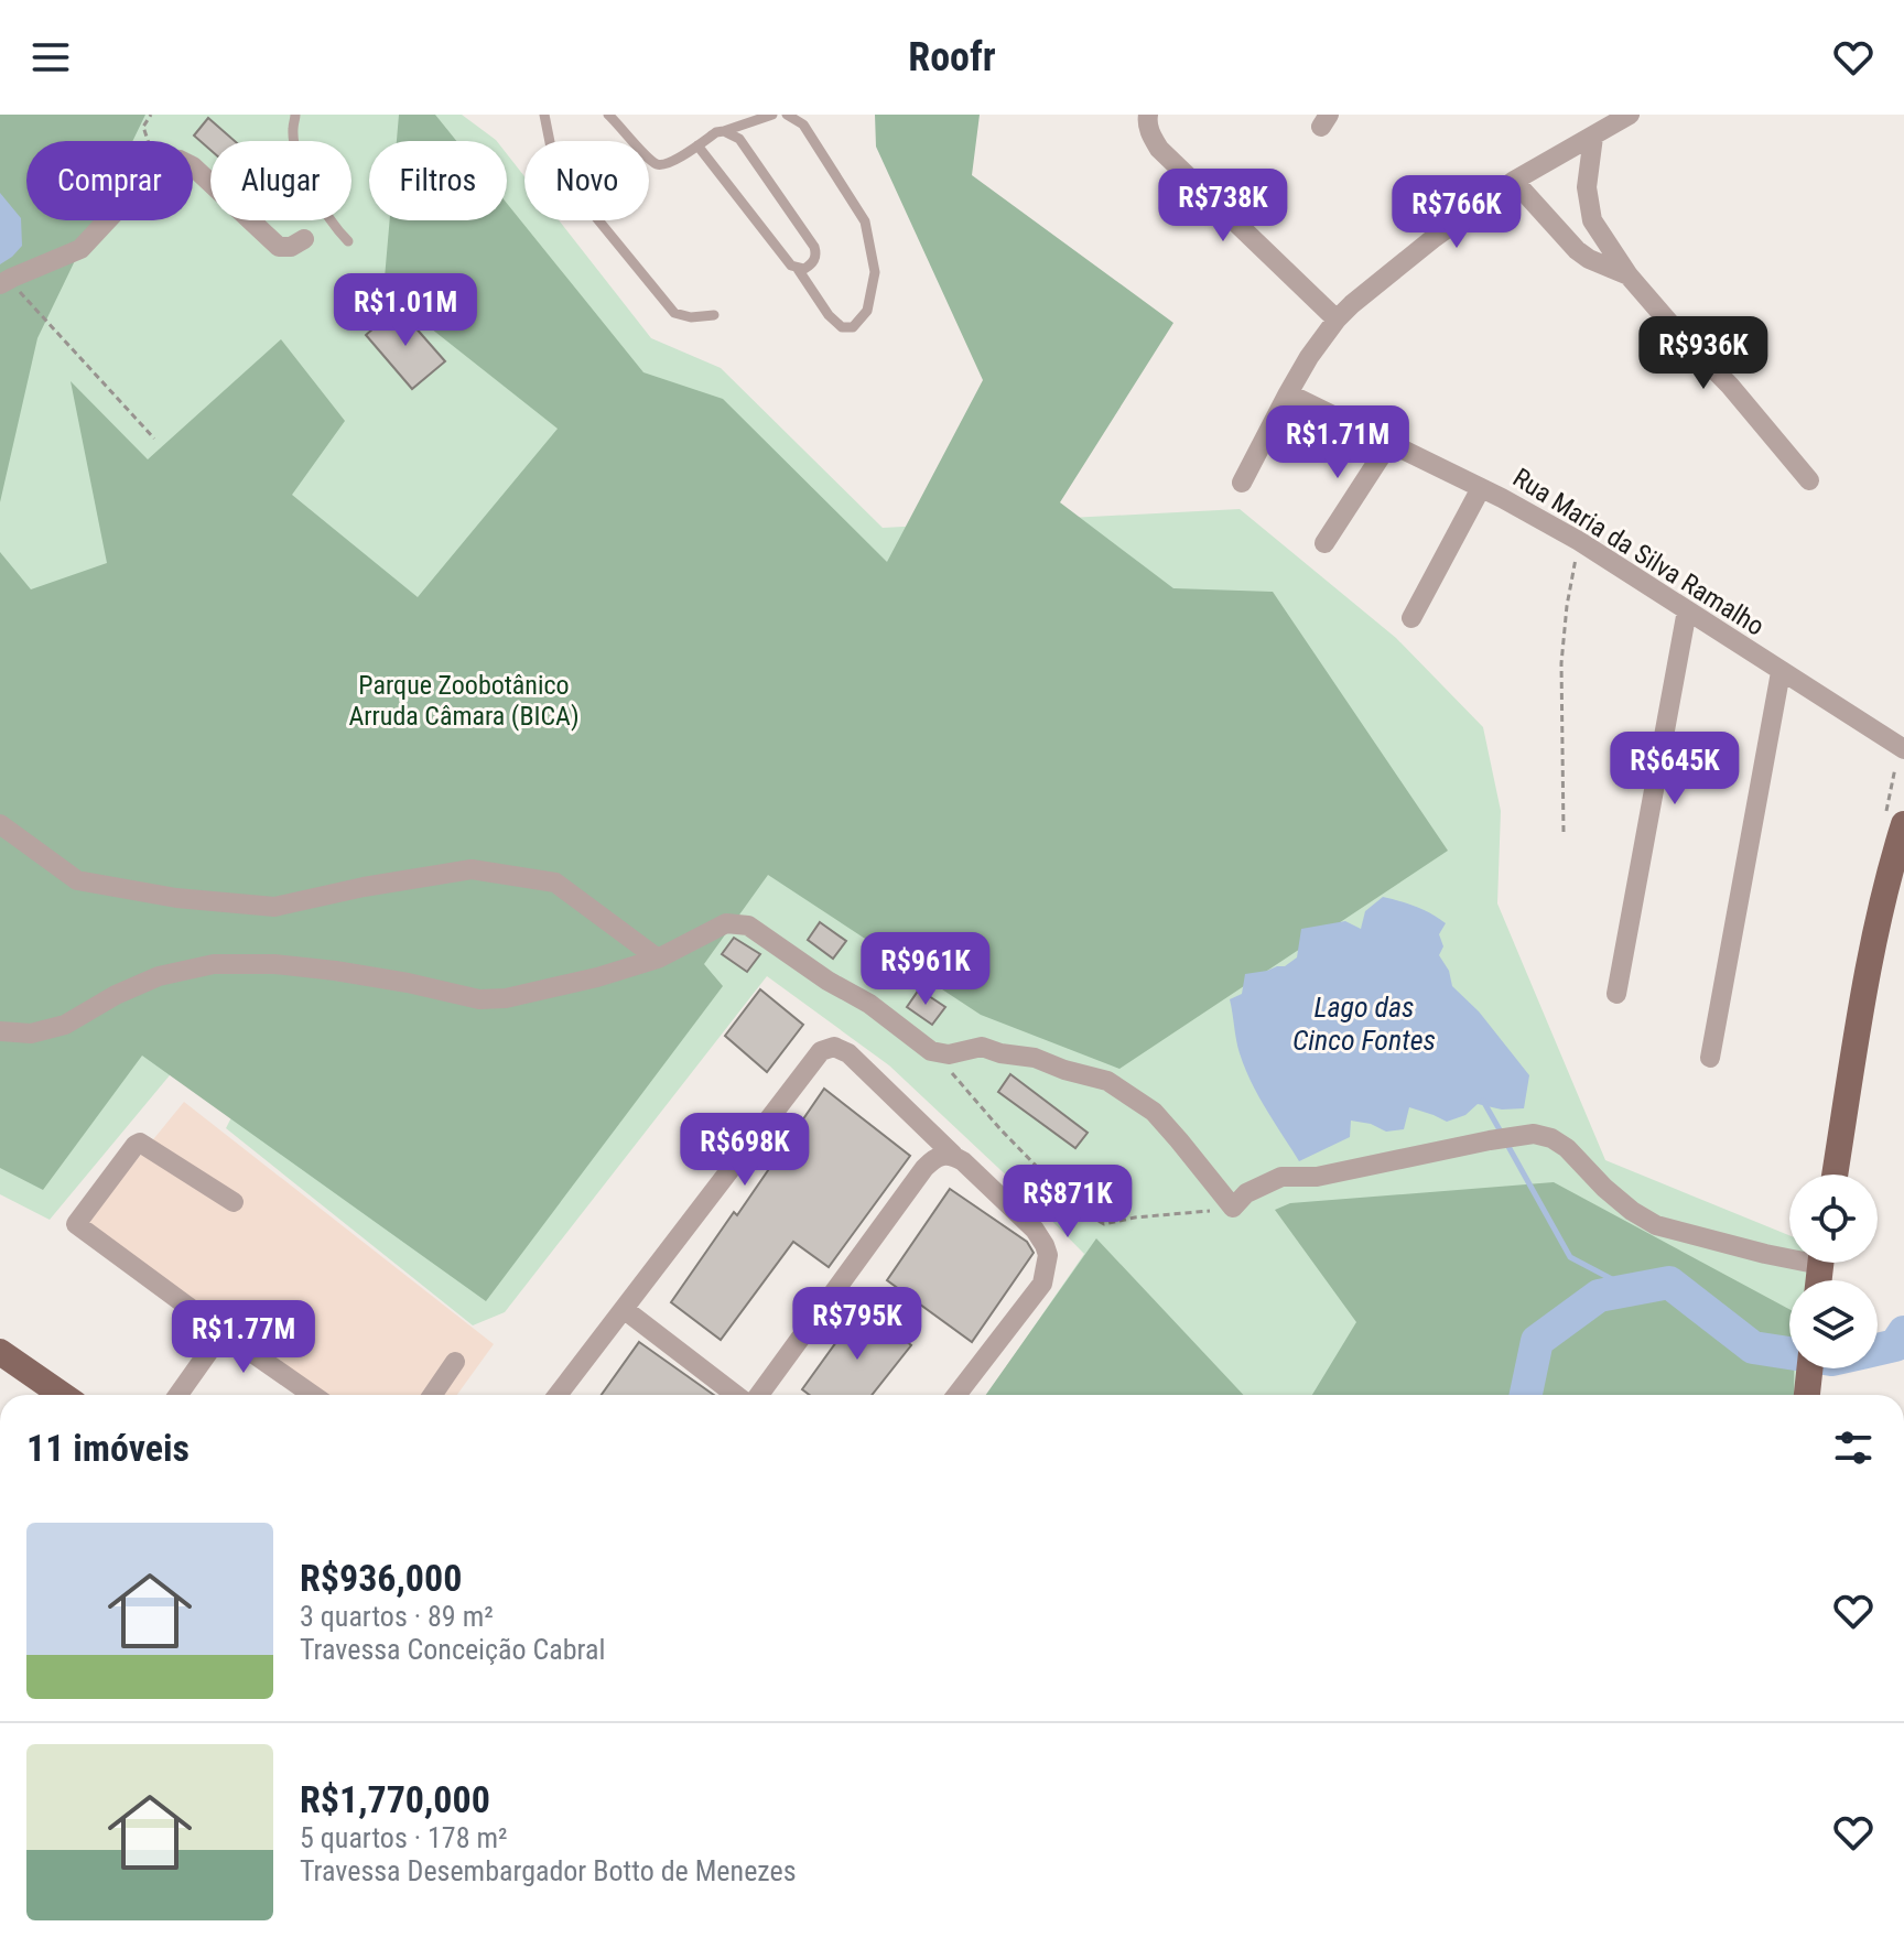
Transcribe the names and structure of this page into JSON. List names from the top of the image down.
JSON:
{
  "streets": {
    "street": ["Rua Maria da Silva Ramalho"]
  },
  "water": ["Lago das Cinco Fontes"],
  "parks": ["Parque Zoobotânico Arruda Câmara (BICA)"],
  "page": {
    "header": "Roofr",
    "chip": [
      "Comprar",
      "Alugar",
      "Filtros",
      "Novo"
    ],
    "price": [
      "R$738K",
      "R$766K",
      "R$1.01M",
      "R$936K",
      "R$1.71M",
      "R$645K",
      "R$961K",
      "R$698K",
      "R$871K",
      "R$795K",
      "R$1.77M"
    ],
    "heading": "11 imóveis",
    "list": [
      {
        "name": "R$936,000",
        "note": "3 quartos · 89 m² · Travessa Conceição Cabral"
      },
      {
        "name": "R$1,770,000",
        "note": "5 quartos · 178 m² · Travessa Desembargador Botto de Menezes"
      }
    ]
  }
}
